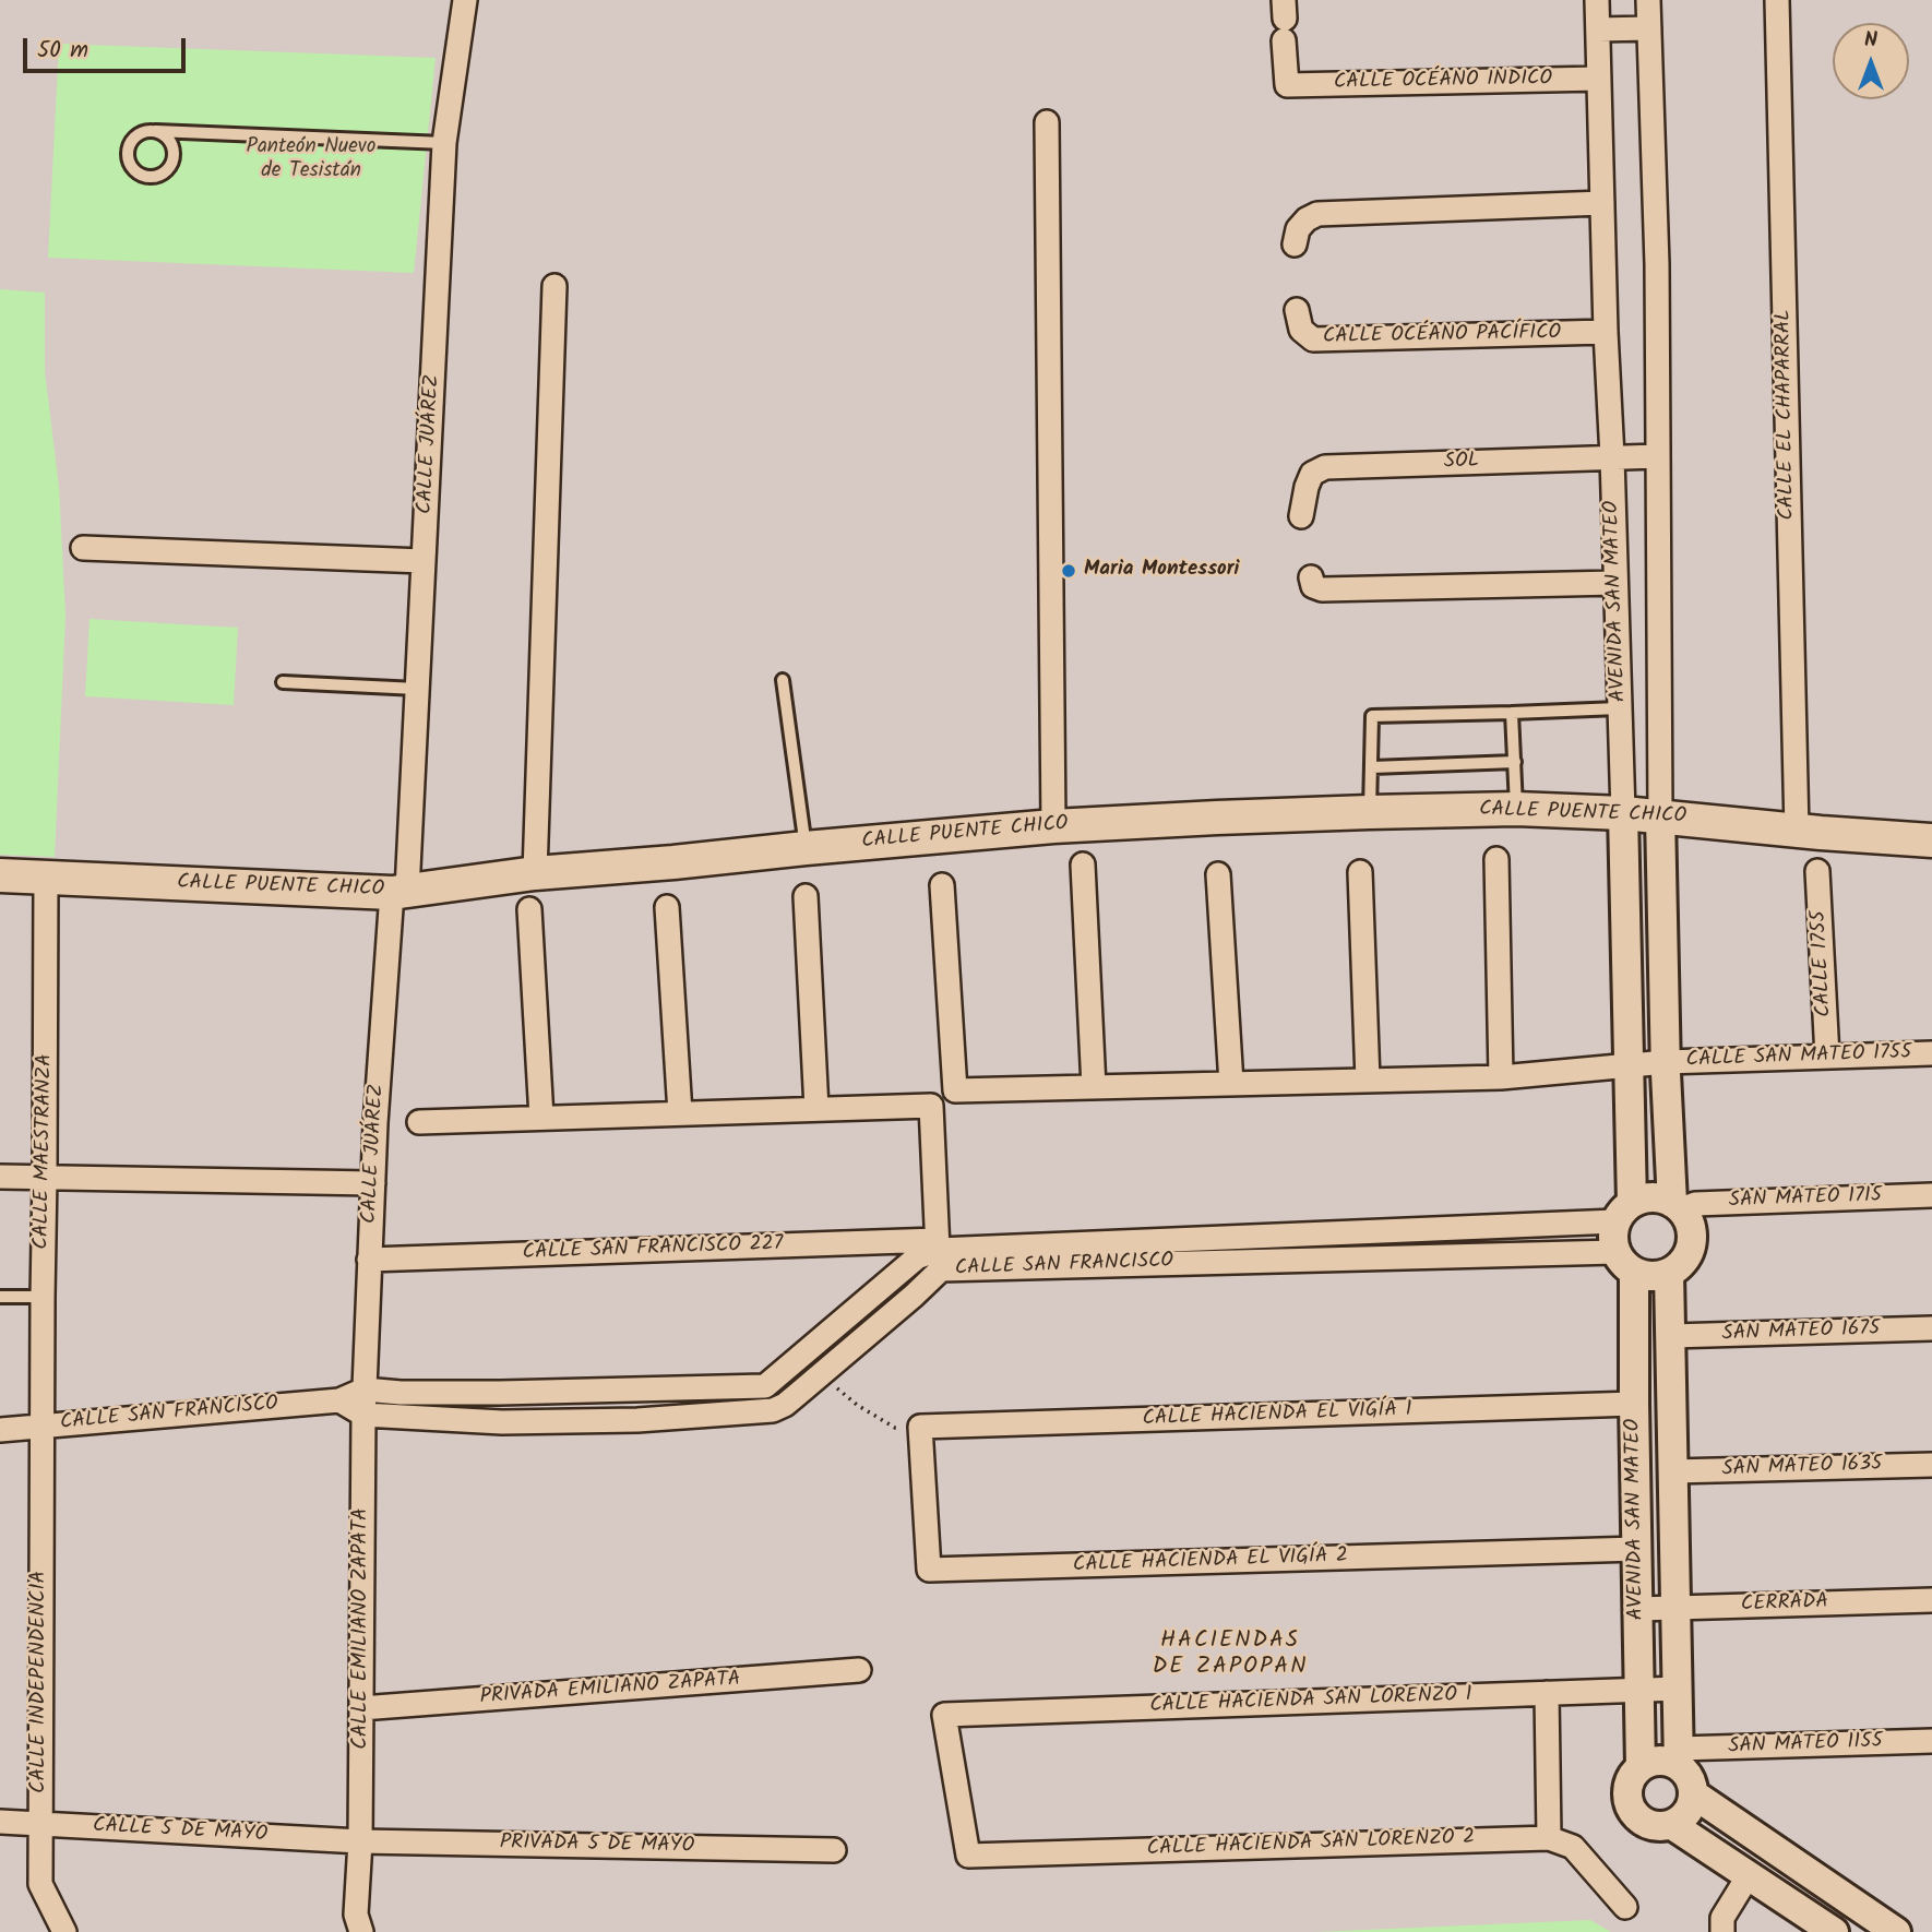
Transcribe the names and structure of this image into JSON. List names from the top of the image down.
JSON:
{
  "streets": {
    "main road": ["CALLE PUENTE CHICO"],
    "street": [
      "CALLE OCÉANO INDICO",
      "CALLE OCÉANO PACÍFICO",
      "CALLE EL CHAPARRAL",
      "CALLE JUÁREZ",
      "SOL",
      "AVENIDA SAN MATEO",
      "CALLE 1755",
      "CALLE SAN MATEO 1755",
      "CALLE MAESTRANZA",
      "SAN MATEO 1715",
      "CALLE SAN FRANCISCO 227",
      "CALLE SAN FRANCISCO",
      "SAN MATEO 1675",
      "CALLE HACIENDA EL VIGÍA 1",
      "SAN MATEO 1635",
      "CALLE HACIENDA EL VIGÍA 2",
      "CERRADA",
      "CALLE EMILIANO ZAPATA",
      "CALLE INDEPENDENCIA",
      "PRIVADA EMILIANO ZAPATA",
      "CALLE HACIENDA SAN LORENZO 1",
      "SAN MATEO 1155",
      "CALLE 5 DE MAYO",
      "CALLE HACIENDA SAN LORENZO 2",
      "PRIVADA 5 DE MAYO"
    ]
  },
  "crossings": [
    ["CALLE OCÉANO INDICO", "AVENIDA SAN MATEO"],
    ["CALLE OCÉANO PACÍFICO", "AVENIDA SAN MATEO"],
    ["CALLE EL CHAPARRAL", "CALLE PUENTE CHICO"],
    ["CALLE JUÁREZ", "CALLE PUENTE CHICO"],
    ["CALLE JUÁREZ", "CALLE SAN FRANCISCO 227"],
    ["CALLE JUÁREZ", "CALLE SAN FRANCISCO"],
    ["CALLE JUÁREZ", "CALLE EMILIANO ZAPATA"],
    ["SOL", "AVENIDA SAN MATEO"],
    ["AVENIDA SAN MATEO", "CALLE PUENTE CHICO"],
    ["AVENIDA SAN MATEO", "CALLE SAN MATEO 1755"],
    ["AVENIDA SAN MATEO", "SAN MATEO 1715"],
    ["AVENIDA SAN MATEO", "CALLE SAN FRANCISCO"],
    ["AVENIDA SAN MATEO", "SAN MATEO 1675"],
    ["AVENIDA SAN MATEO", "CALLE HACIENDA EL VIGÍA 1"],
    ["AVENIDA SAN MATEO", "SAN MATEO 1635"],
    ["AVENIDA SAN MATEO", "CALLE HACIENDA EL VIGÍA 2"],
    ["AVENIDA SAN MATEO", "CERRADA"],
    ["AVENIDA SAN MATEO", "CALLE HACIENDA SAN LORENZO 1"],
    ["AVENIDA SAN MATEO", "SAN MATEO 1155"],
    ["CALLE PUENTE CHICO", "CALLE MAESTRANZA"],
    ["CALLE 1755", "CALLE SAN MATEO 1755"],
    ["CALLE MAESTRANZA", "CALLE SAN FRANCISCO"],
    ["CALLE MAESTRANZA", "CALLE INDEPENDENCIA"],
    ["SAN MATEO 1715", "CALLE SAN FRANCISCO"],
    ["CALLE SAN FRANCISCO 227", "CALLE SAN FRANCISCO"],
    ["CALLE SAN FRANCISCO", "CALLE EMILIANO ZAPATA"],
    ["CALLE SAN FRANCISCO", "CALLE INDEPENDENCIA"],
    ["CALLE HACIENDA EL VIGÍA 1", "CALLE HACIENDA EL VIGÍA 2"],
    ["CALLE EMILIANO ZAPATA", "PRIVADA EMILIANO ZAPATA"],
    ["CALLE EMILIANO ZAPATA", "CALLE 5 DE MAYO"],
    ["CALLE EMILIANO ZAPATA", "PRIVADA 5 DE MAYO"],
    ["CALLE INDEPENDENCIA", "CALLE 5 DE MAYO"],
    ["CALLE HACIENDA SAN LORENZO 1", "CALLE HACIENDA SAN LORENZO 2"],
    ["CALLE 5 DE MAYO", "PRIVADA 5 DE MAYO"]
  ],
  "districts": ["HACIENDAS DE ZAPOPAN"],
  "parks": ["Panteón Nuevo de Tesistán"],
  "places": ["Maria Montessori"],
  "scale_bar": "50 m",
  "north": "top"
}
